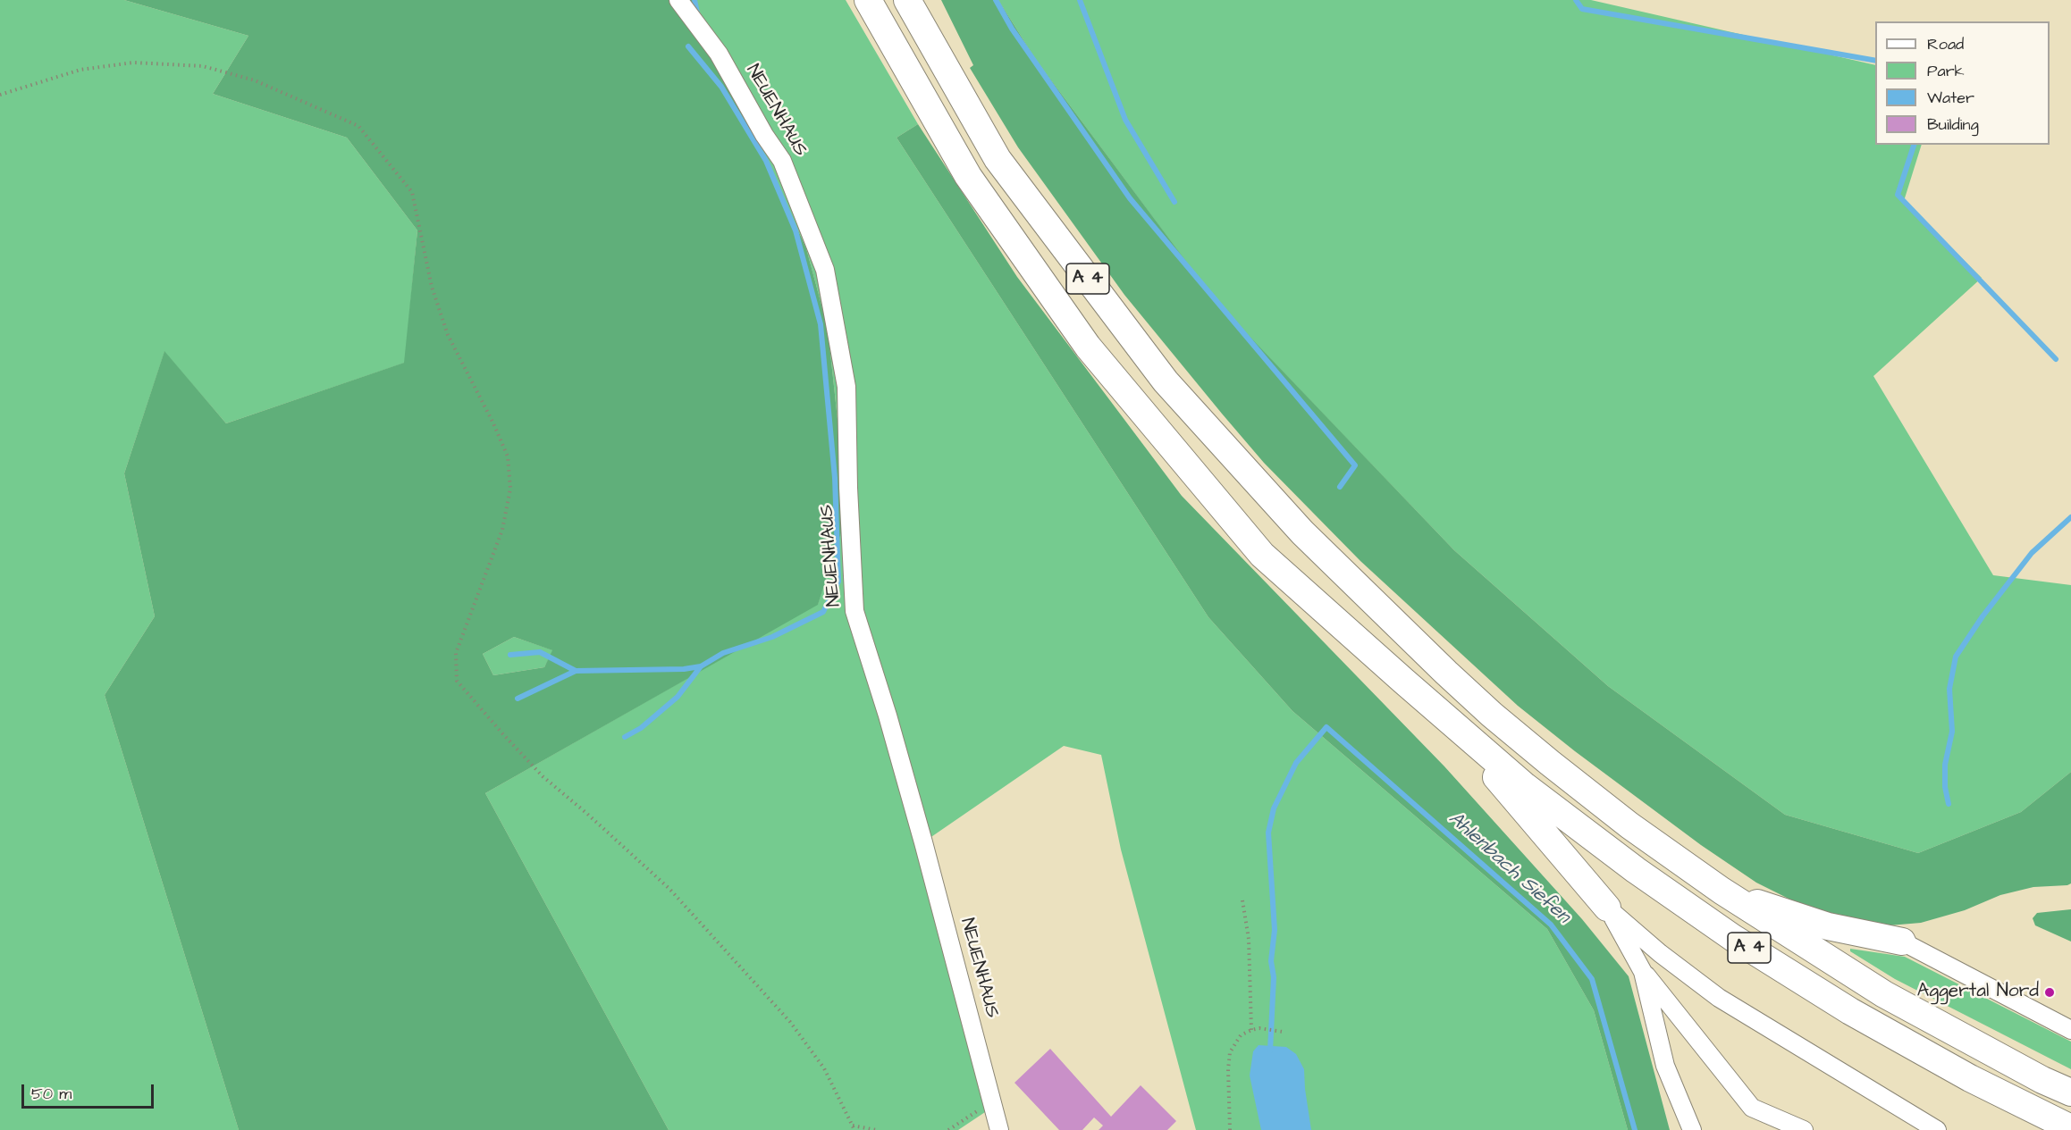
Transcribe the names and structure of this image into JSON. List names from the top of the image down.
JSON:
{
  "streets": {
    "highway": ["A 4"],
    "street": ["NEUENHAUS"]
  },
  "water": ["Ahlenbach Siefen"],
  "places": ["Aggertal Nord"],
  "legend": [
    "Road",
    "Park",
    "Water",
    "Building"
  ],
  "scale_bar": "50 m"
}
